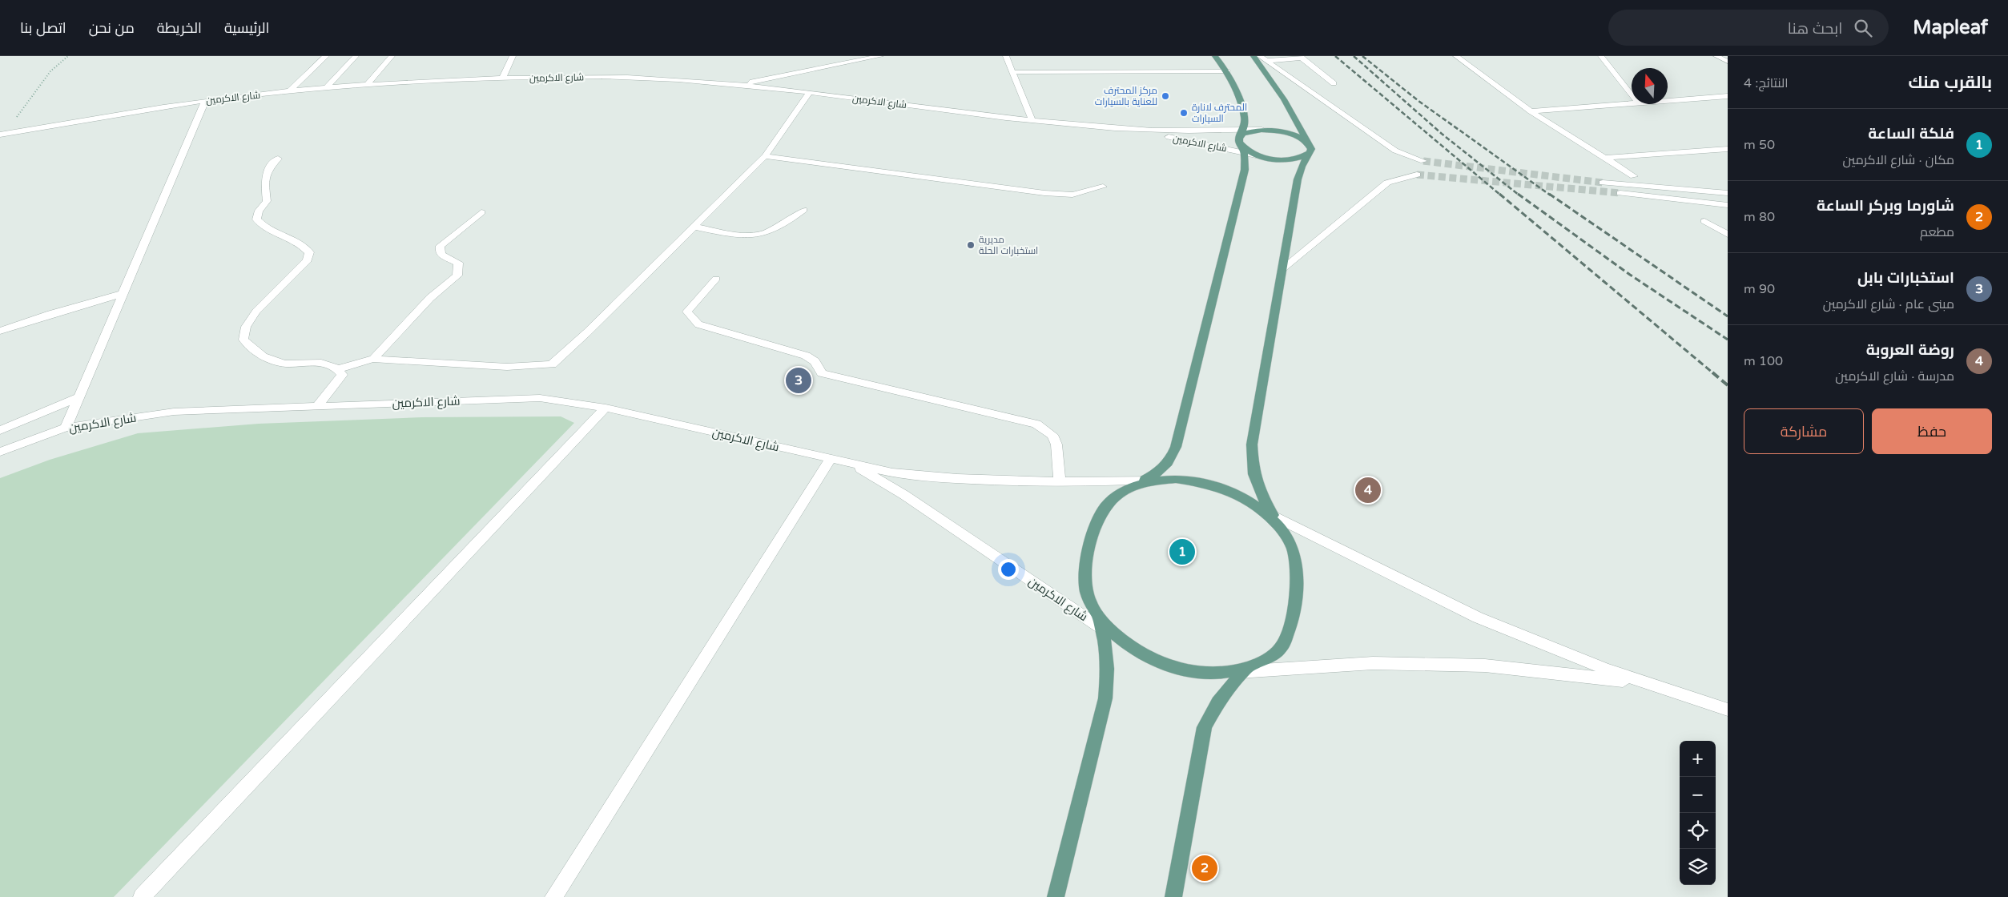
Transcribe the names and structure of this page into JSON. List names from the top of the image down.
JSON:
{
  "streets": {
    "street": ["شارع الاكرمين"]
  },
  "places": ["مركز المحترف للعناية بالسيارات", "المحترف لانارة السيارات", "مديرية استخبارات الحلة"],
  "north": "top",
  "page": {
    "header": "Mapleaf",
    "search": "ابحث هنا",
    "nav": [
      "الرئيسية",
      "الخريطة",
      "من نحن",
      "اتصل بنا"
    ],
    "heading": ["بالقرب منك", "النتائج: 4"],
    "list": [
      {
        "mark": "1",
        "name": "فلكة الساعة",
        "note": "مكان · شارع الاكرمين",
        "value": "50 m"
      },
      {
        "mark": "2",
        "name": "شاورما وبركر الساعة",
        "note": "مطعم",
        "value": "80 m"
      },
      {
        "mark": "3",
        "name": "استخبارات بابل",
        "note": "مبنى عام · شارع الاكرمين",
        "value": "90 m"
      },
      {
        "mark": "4",
        "name": "روضة العروبة",
        "note": "مدرسة · شارع الاكرمين",
        "value": "100 m"
      }
    ],
    "pins": [
      "3",
      "4",
      "1",
      "2"
    ],
    "buttons": ["حفظ", "مشاركة"],
    "map_buttons": ["+", "−"]
  }
}
